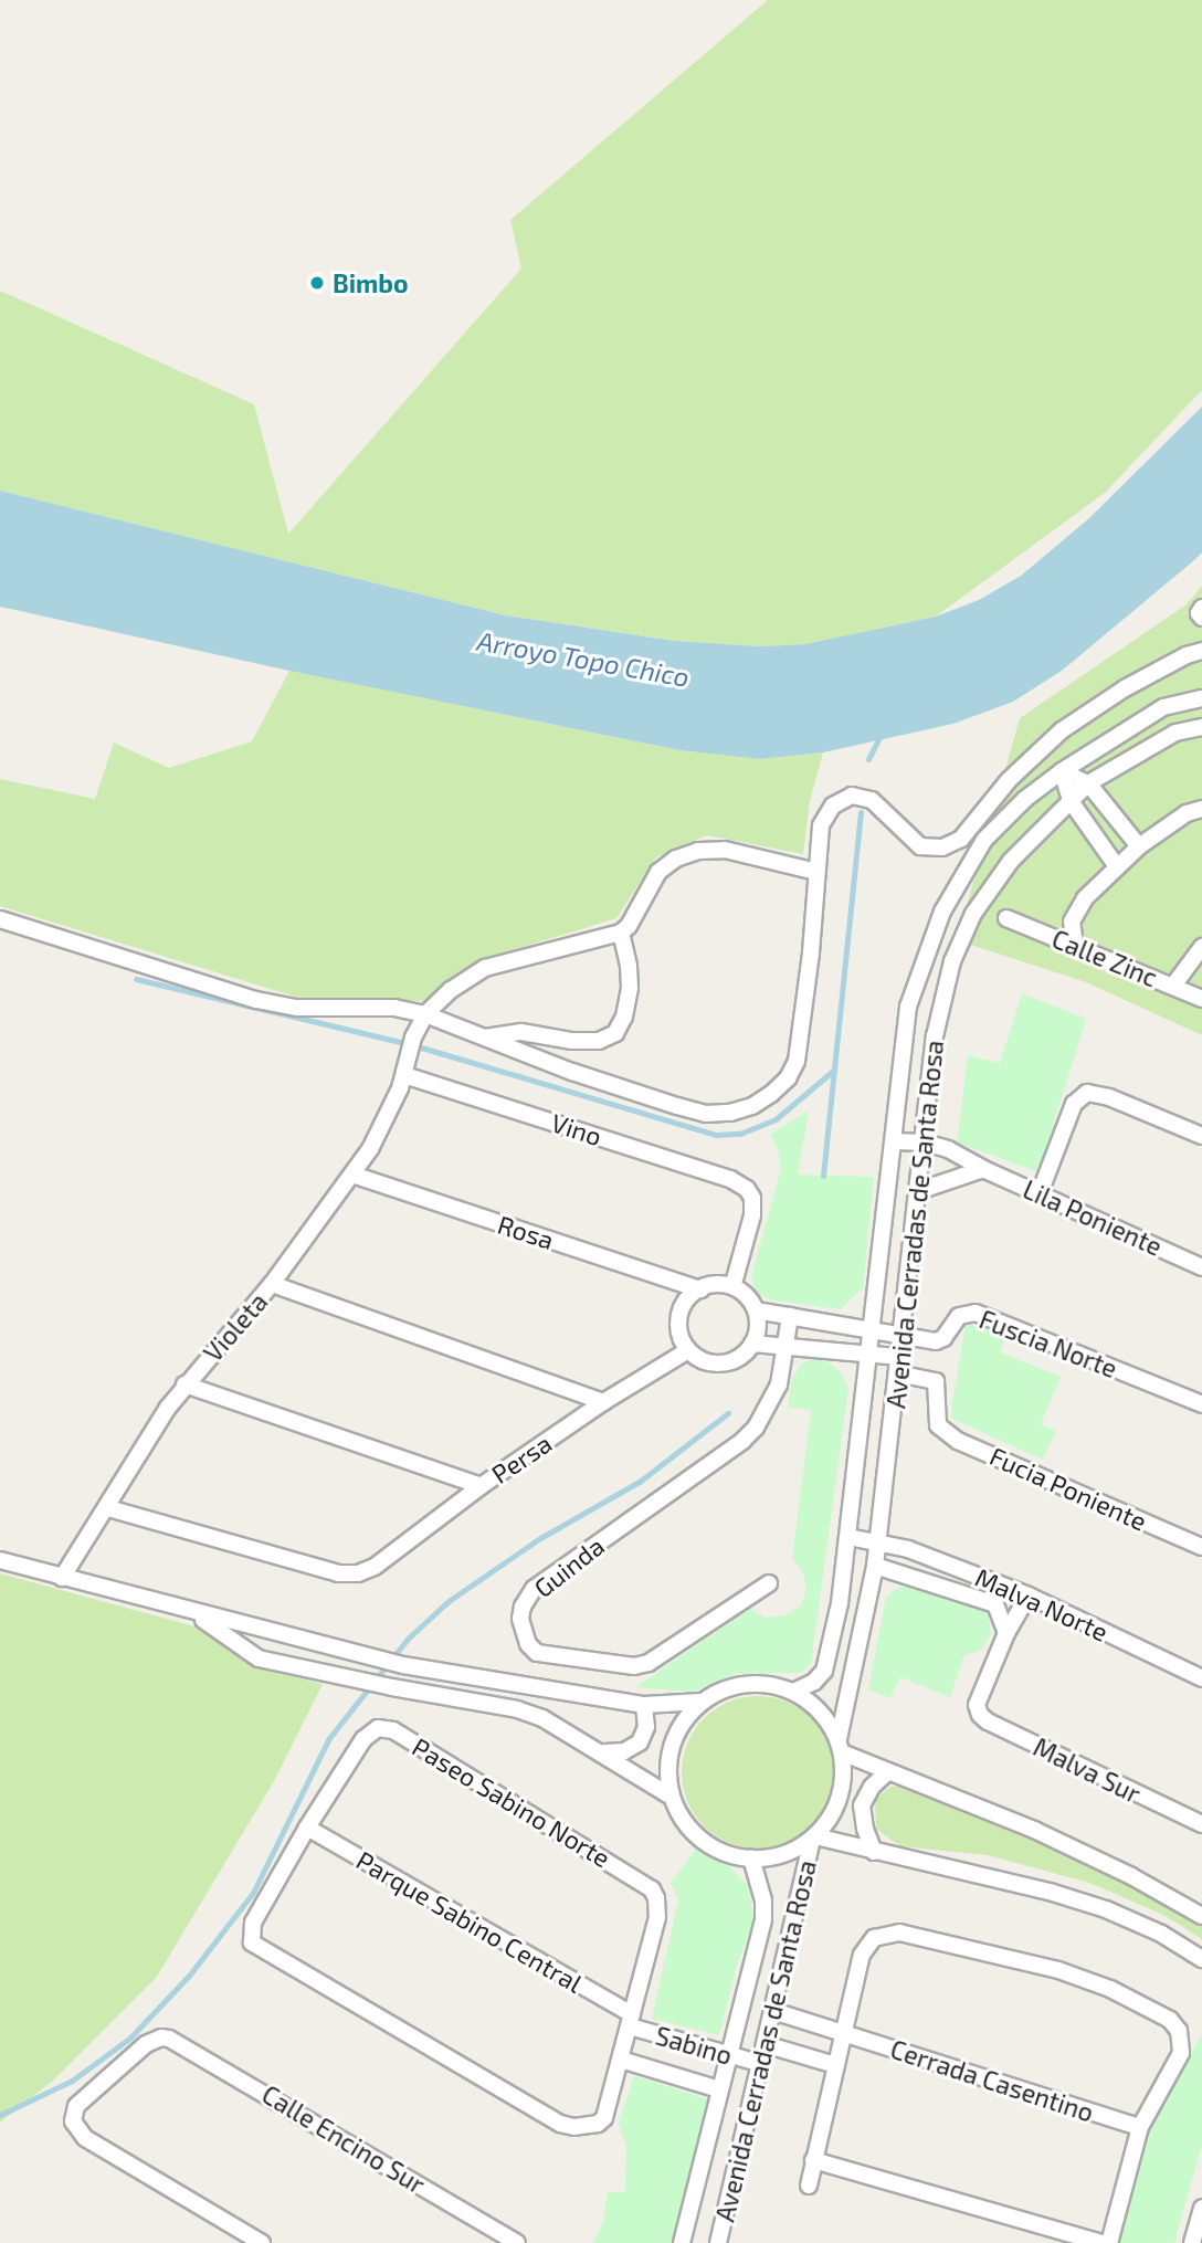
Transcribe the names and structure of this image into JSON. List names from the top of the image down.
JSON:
{
  "streets": {
    "street": [
      "Calle Zinc",
      "Vino",
      "Lila Poniente",
      "Avenida Cerradas de Santa Rosa",
      "Rosa",
      "Violeta",
      "Fuscia Norte",
      "Persa",
      "Fucia Poniente",
      "Guinda",
      "Malva Norte",
      "Malva Sur",
      "Paseo Sabino Norte",
      "Parque Sabino Central",
      "Sabino",
      "Cerrada Casentino",
      "Calle Encino Sur"
    ]
  },
  "crossings": [
    ["Vino", "Rosa"],
    ["Vino", "Violeta"],
    ["Vino", "Persa"],
    ["Lila Poniente", "Avenida Cerradas de Santa Rosa"],
    ["Avenida Cerradas de Santa Rosa", "Fuscia Norte"],
    ["Avenida Cerradas de Santa Rosa", "Fucia Poniente"],
    ["Avenida Cerradas de Santa Rosa", "Malva Norte"],
    ["Avenida Cerradas de Santa Rosa", "Sabino"],
    ["Avenida Cerradas de Santa Rosa", "Cerrada Casentino"],
    ["Rosa", "Violeta"],
    ["Rosa", "Persa"],
    ["Violeta", "Persa"],
    ["Malva Norte", "Malva Sur"],
    ["Paseo Sabino Norte", "Parque Sabino Central"],
    ["Paseo Sabino Norte", "Sabino"],
    ["Parque Sabino Central", "Sabino"]
  ],
  "water": ["Arroyo Topo Chico"],
  "places": ["Bimbo"]
}
